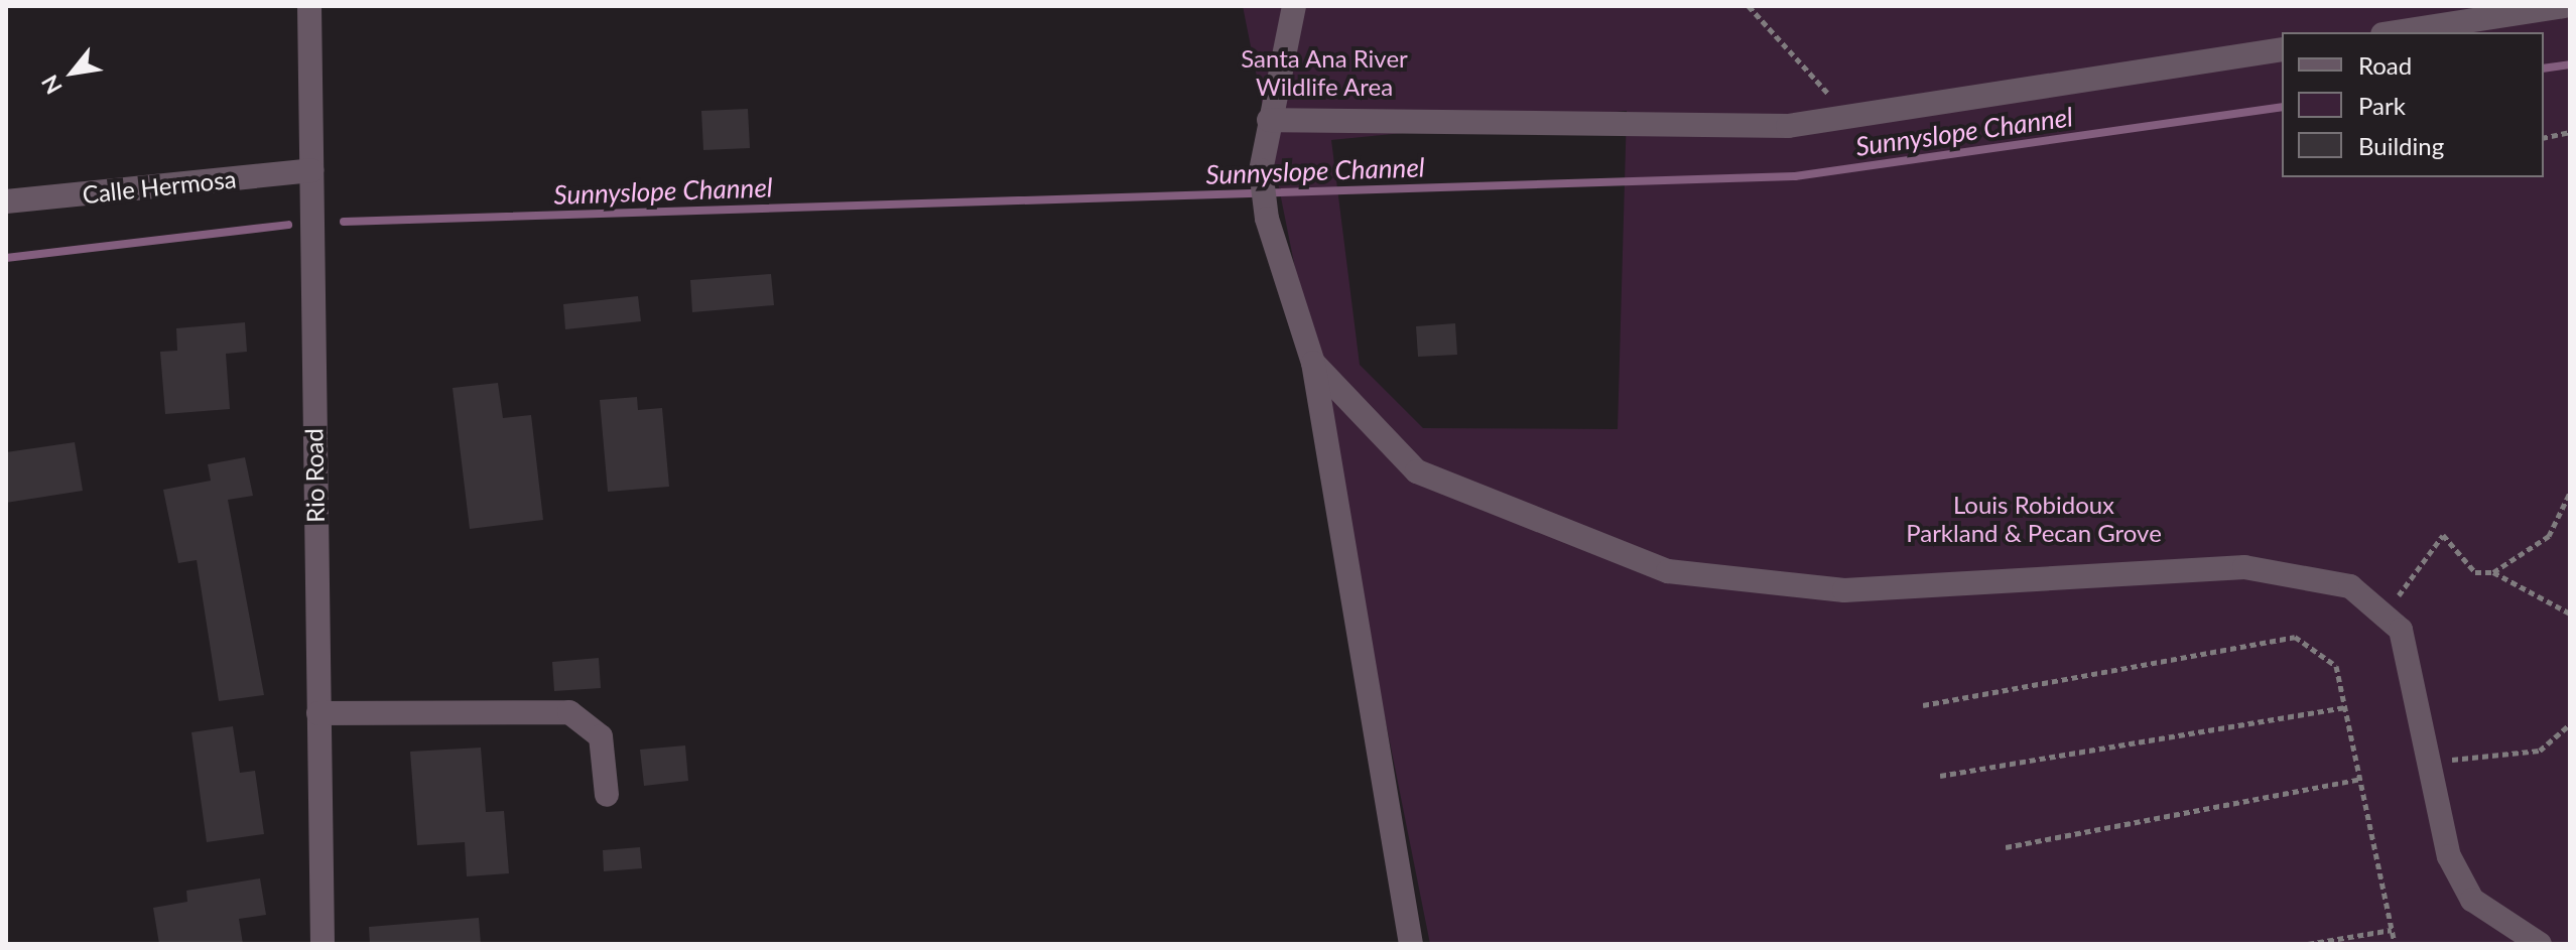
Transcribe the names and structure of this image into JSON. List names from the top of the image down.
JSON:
{
  "streets": {
    "street": ["Calle Hermosa", "Rio Road"]
  },
  "crossings": [
    ["Calle Hermosa", "Rio Road"]
  ],
  "water": ["Sunnyslope Channel"],
  "parks": ["Santa Ana River Wildlife Area", "Louis Robidoux Parkland & Pecan Grove"],
  "legend": ["Road", "Park", "Building"],
  "north": "bottom left"
}
